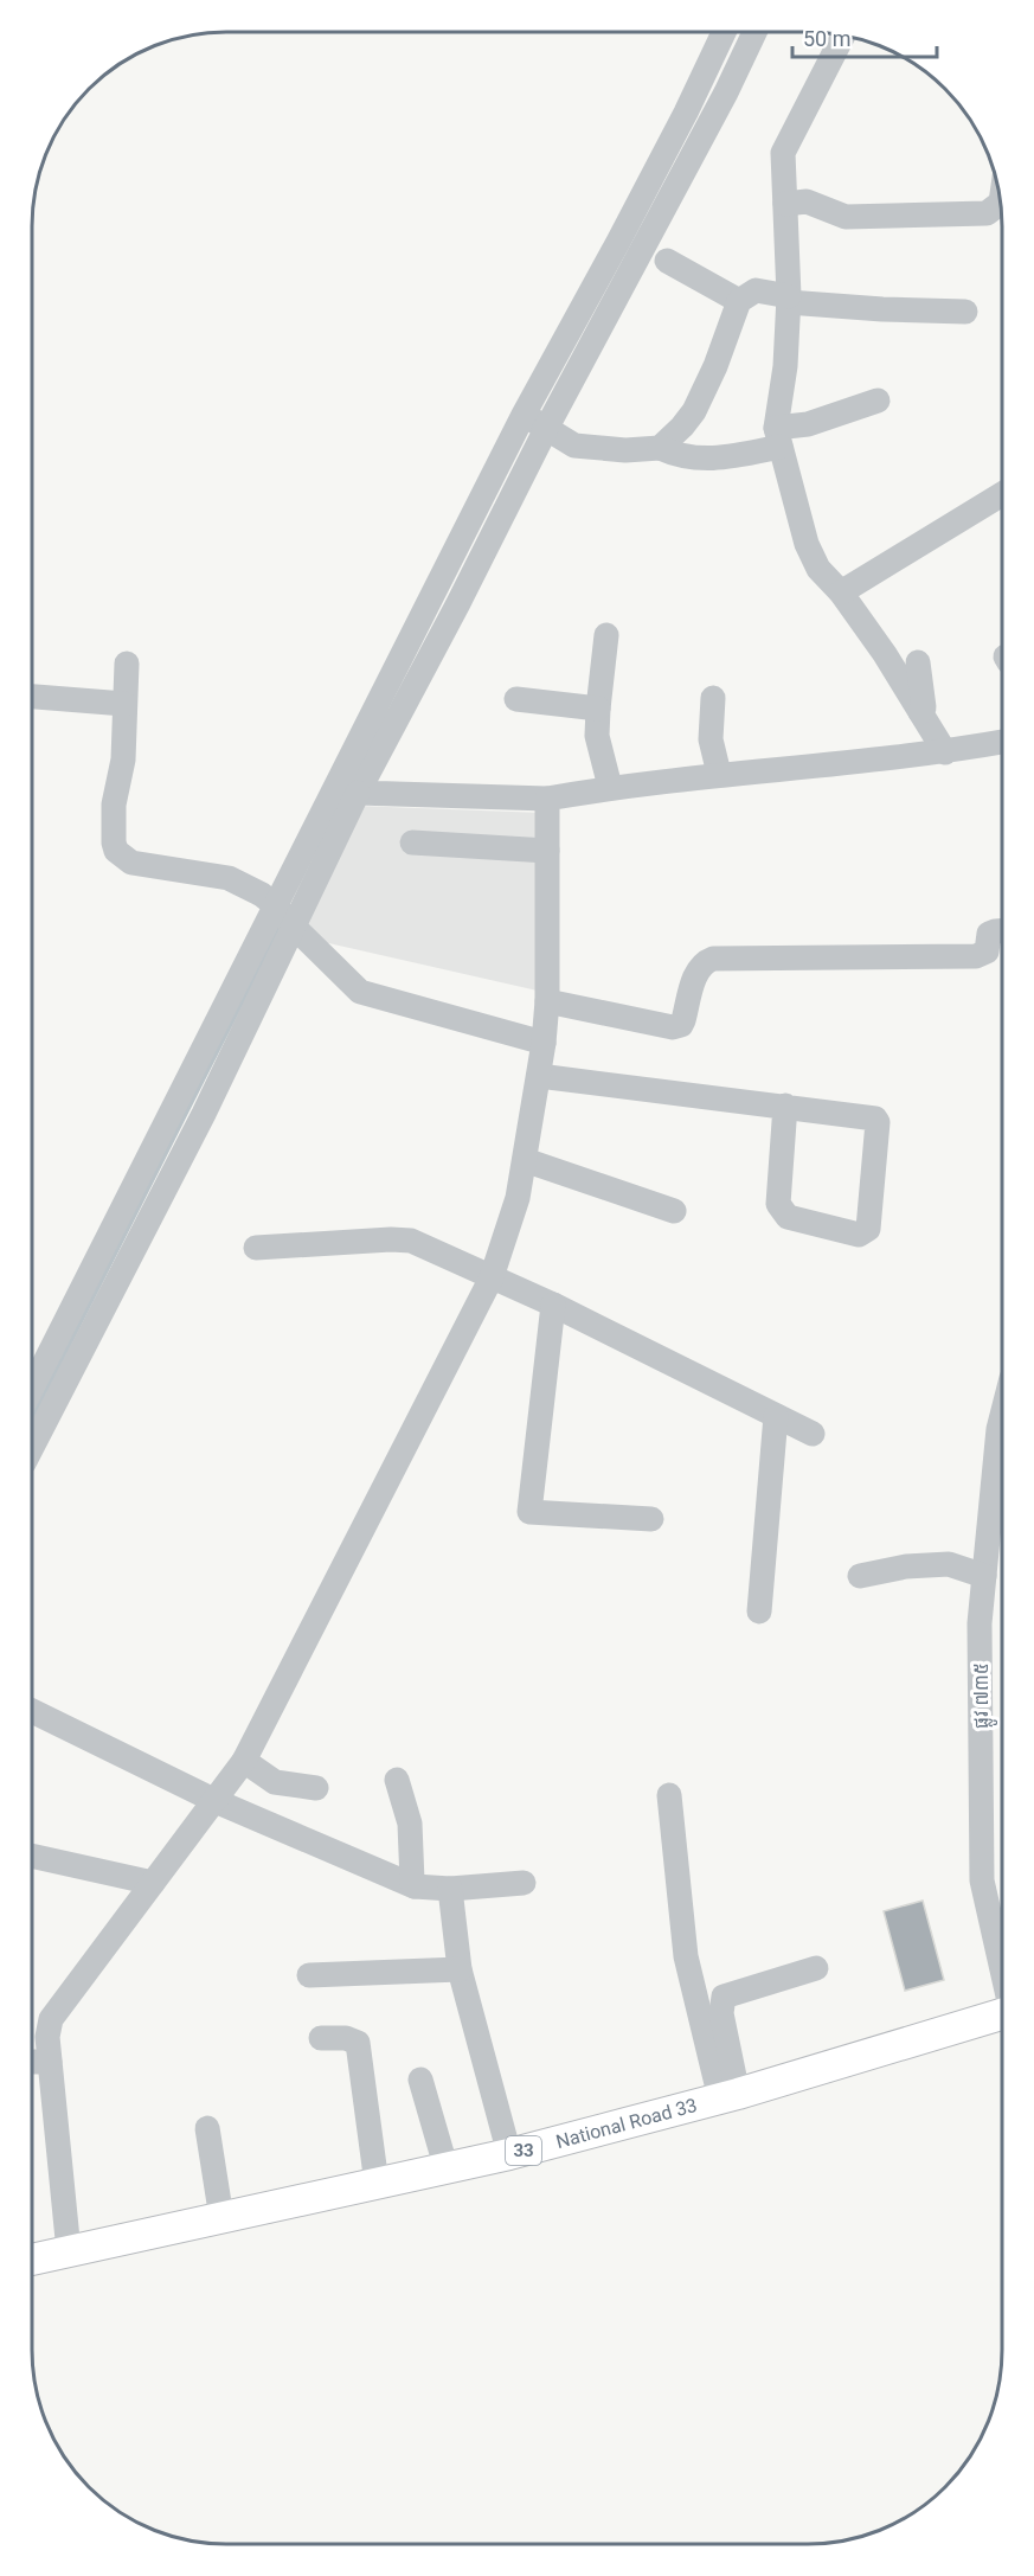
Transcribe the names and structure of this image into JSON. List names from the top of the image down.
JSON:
{
  "streets": {
    "main road": ["National Road 33", "33"],
    "street": ["ផ្លូវ ៧៣៥"]
  },
  "scale_bar": "50 m"
}
